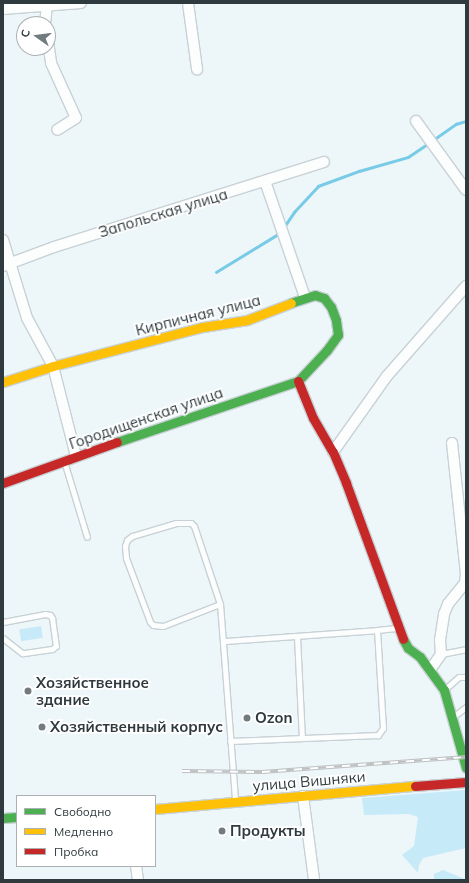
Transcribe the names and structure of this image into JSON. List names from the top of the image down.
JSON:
{
  "streets": {
    "street": [
      "Запольская улица",
      "Кирпичная улица",
      "Городищенская улица",
      "улица Вишняки"
    ]
  },
  "crossings": [
    ["Кирпичная улица", "Городищенская улица"]
  ],
  "places": [
    "Хозяйственное здание",
    "Ozon",
    "Хозяйственный корпус",
    "Продукты"
  ],
  "legend": ["Свободно", "Медленно", "Пробка"],
  "north": "left"
}
